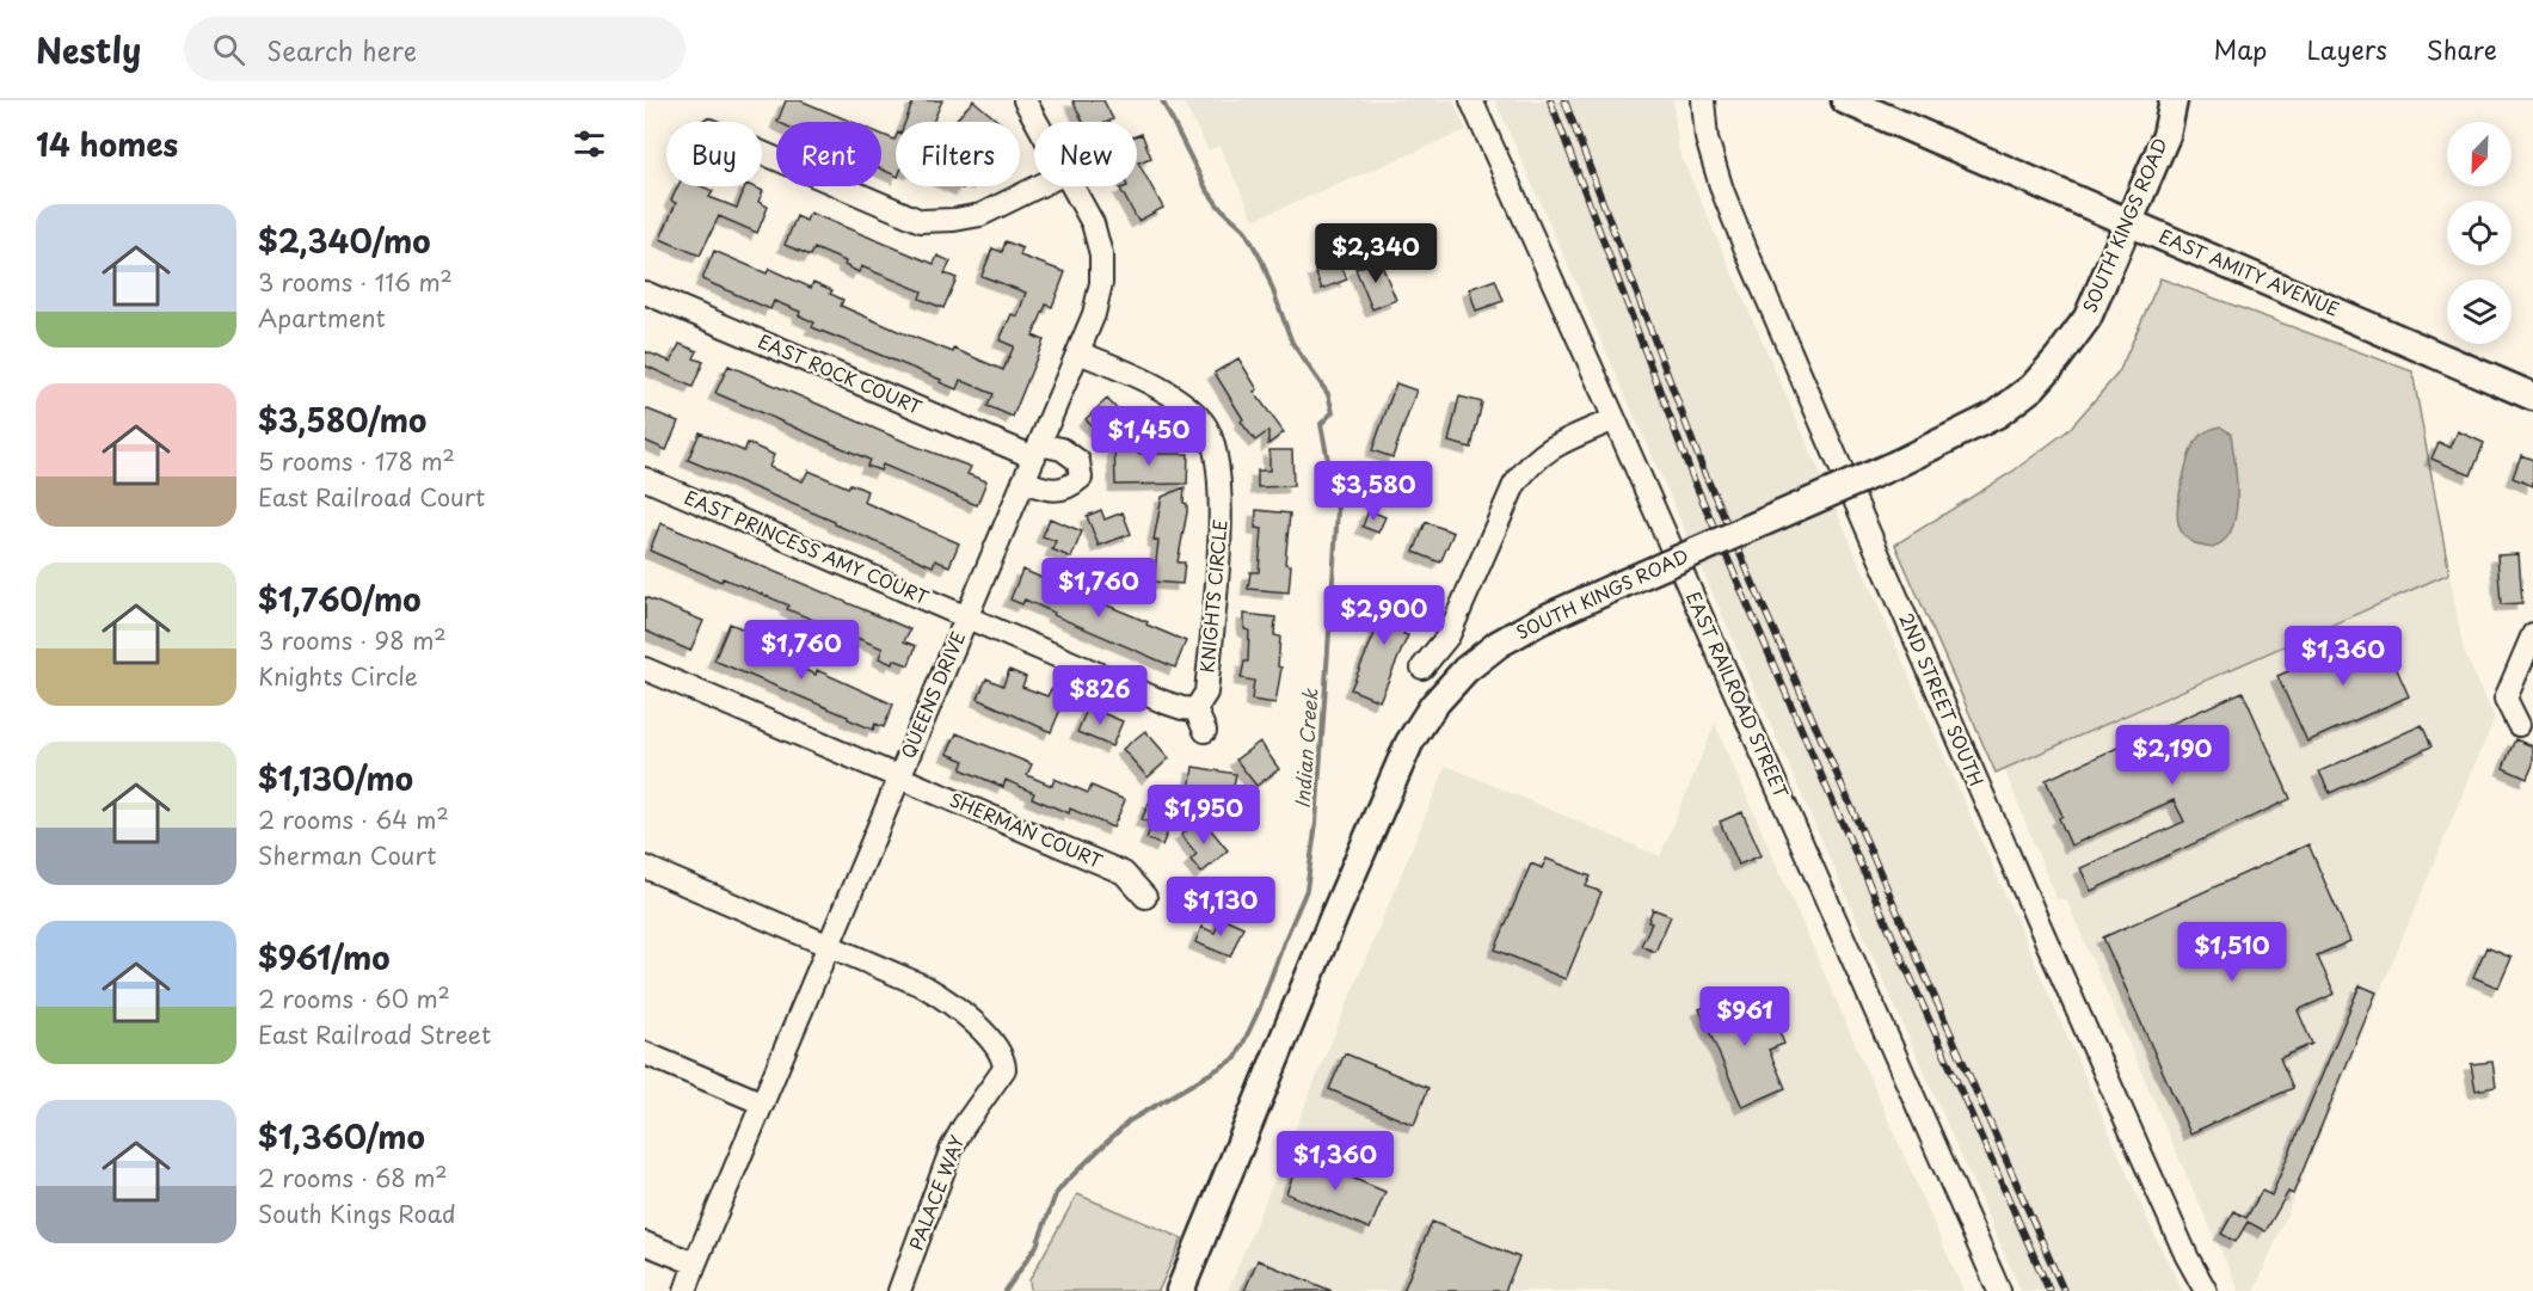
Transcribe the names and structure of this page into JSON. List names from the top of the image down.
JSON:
{
  "streets": {
    "main road": ["SOUTH KINGS ROAD", "EAST AMITY AVENUE"],
    "street": [
      "EAST ROCK COURT",
      "EAST PRINCESS AMY COURT",
      "KNIGHTS CIRCLE",
      "QUEENS DRIVE",
      "EAST RAILROAD STREET",
      "2ND STREET SOUTH",
      "SHERMAN COURT",
      "PALACE WAY"
    ]
  },
  "crossings": [
    ["SOUTH KINGS ROAD", "EAST AMITY AVENUE"],
    ["EAST ROCK COURT", "QUEENS DRIVE"],
    ["EAST PRINCESS AMY COURT", "QUEENS DRIVE"],
    ["KNIGHTS CIRCLE", "QUEENS DRIVE"],
    ["QUEENS DRIVE", "SHERMAN COURT"],
    ["QUEENS DRIVE", "PALACE WAY"]
  ],
  "water": ["Indian Creek"],
  "north": "bottom left",
  "page": {
    "header": "Nestly",
    "search": "Search here",
    "nav": ["Map", "Layers", "Share"],
    "heading": "14 homes",
    "chip": [
      "Buy",
      "Rent",
      "Filters",
      "New"
    ],
    "list": [
      {
        "name": "$2,340/mo",
        "note": "3 rooms · 116 m² · Apartment"
      },
      {
        "name": "$3,580/mo",
        "note": "5 rooms · 178 m² · East Railroad Court"
      },
      {
        "name": "$1,760/mo",
        "note": "3 rooms · 98 m² · Knights Circle"
      },
      {
        "name": "$1,130/mo",
        "note": "2 rooms · 64 m² · Sherman Court"
      },
      {
        "name": "$961/mo",
        "note": "2 rooms · 60 m² · East Railroad Street"
      },
      {
        "name": "$1,360/mo",
        "note": "2 rooms · 68 m² · South Kings Road"
      }
    ],
    "price": [
      "$2,340",
      "$1,450",
      "$3,580",
      "$1,760",
      "$2,900",
      "$1,760",
      "$1,360",
      "$826",
      "$2,190",
      "$1,950",
      "$1,130",
      "$1,510",
      "$961",
      "$1,360"
    ]
  }
}
